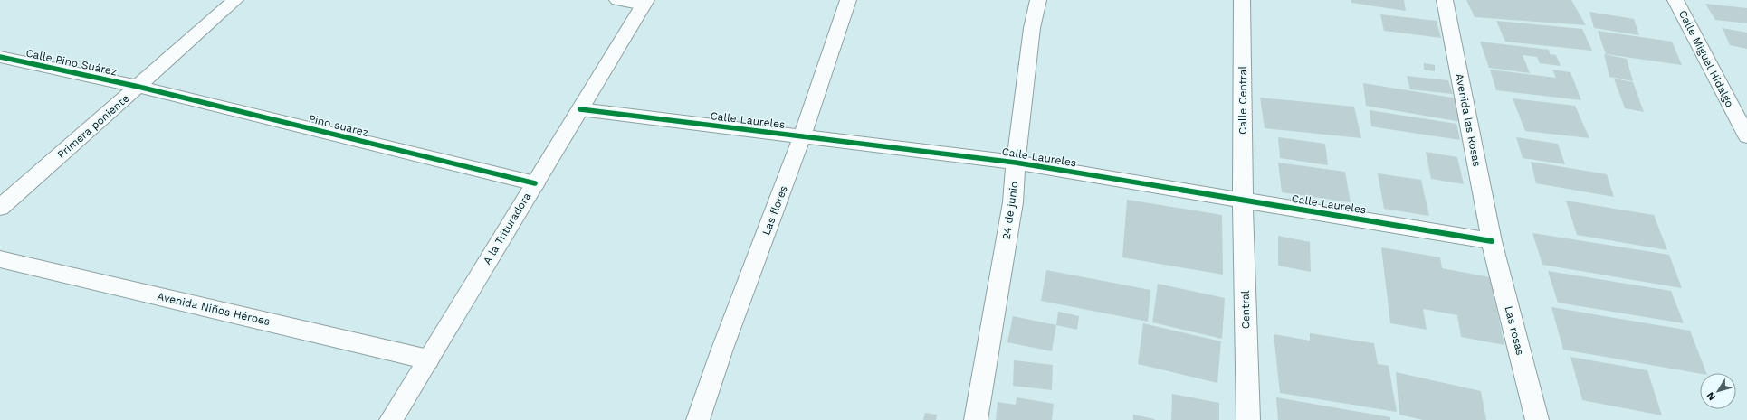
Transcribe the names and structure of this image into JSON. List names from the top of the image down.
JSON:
{
  "streets": {
    "street": [
      "Calle Miguel Hidalgo",
      "Calle Pino Suárez",
      "Calle Central",
      "Calle Laureles",
      "Avenida las Rosas",
      "Pino suarez",
      "Primera poniente",
      "Las flores",
      "24 de junio",
      "A la Trituradora",
      "Avenida Niños Héroes",
      "Central",
      "Las rosas"
    ]
  },
  "crossings": [
    ["Calle Pino Suárez", "Pino suarez"],
    ["Calle Pino Suárez", "Primera poniente"],
    ["Calle Central", "Calle Laureles"],
    ["Calle Central", "Central"],
    ["Calle Laureles", "Avenida las Rosas"],
    ["Calle Laureles", "Las flores"],
    ["Calle Laureles", "24 de junio"],
    ["Calle Laureles", "A la Trituradora"],
    ["Calle Laureles", "Central"],
    ["Calle Laureles", "Las rosas"],
    ["Avenida las Rosas", "Las rosas"],
    ["Pino suarez", "Primera poniente"],
    ["Pino suarez", "A la Trituradora"],
    ["A la Trituradora", "Avenida Niños Héroes"]
  ],
  "north": "bottom left"
}
